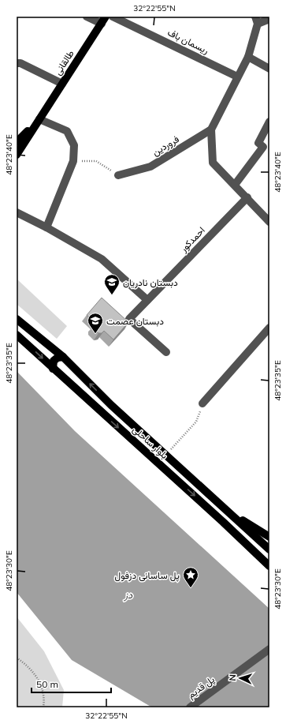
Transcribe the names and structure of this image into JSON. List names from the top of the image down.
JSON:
{
  "streets": {
    "main road": ["طالقانی", "بلوار ساحلی"],
    "street": [
      "ریسمان باف",
      "فروردین",
      "احمدکور",
      "پل قدیم"
    ]
  },
  "water": ["دز"],
  "places": {
    "school or university": ["دبستان نادریان", "دبستان عصمت"],
    "place": ["پل ساسانی دزفول"]
  },
  "scale_bar": "50 m",
  "north": "left",
  "coordinates": [
    "32°22'55\"N",
    "48°23'40\"E",
    "48°23'35\"E",
    "48°23'30\"E"
  ]
}
